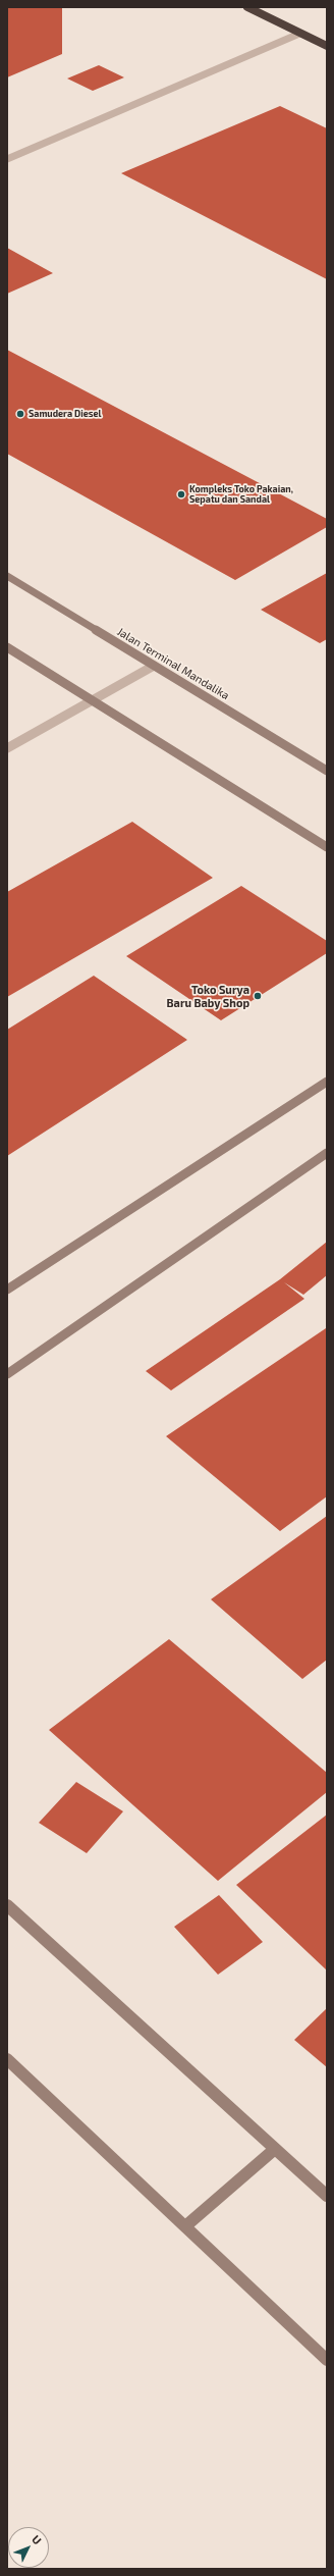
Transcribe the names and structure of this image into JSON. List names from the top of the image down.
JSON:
{
  "streets": {
    "street": ["Jalan Terminal Mandalika"]
  },
  "places": ["Samudera Diesel", "Kompleks Toko Pakaian, Sepatu dan Sandal", "Toko Surya Baru Baby Shop"],
  "north": "top right"
}
